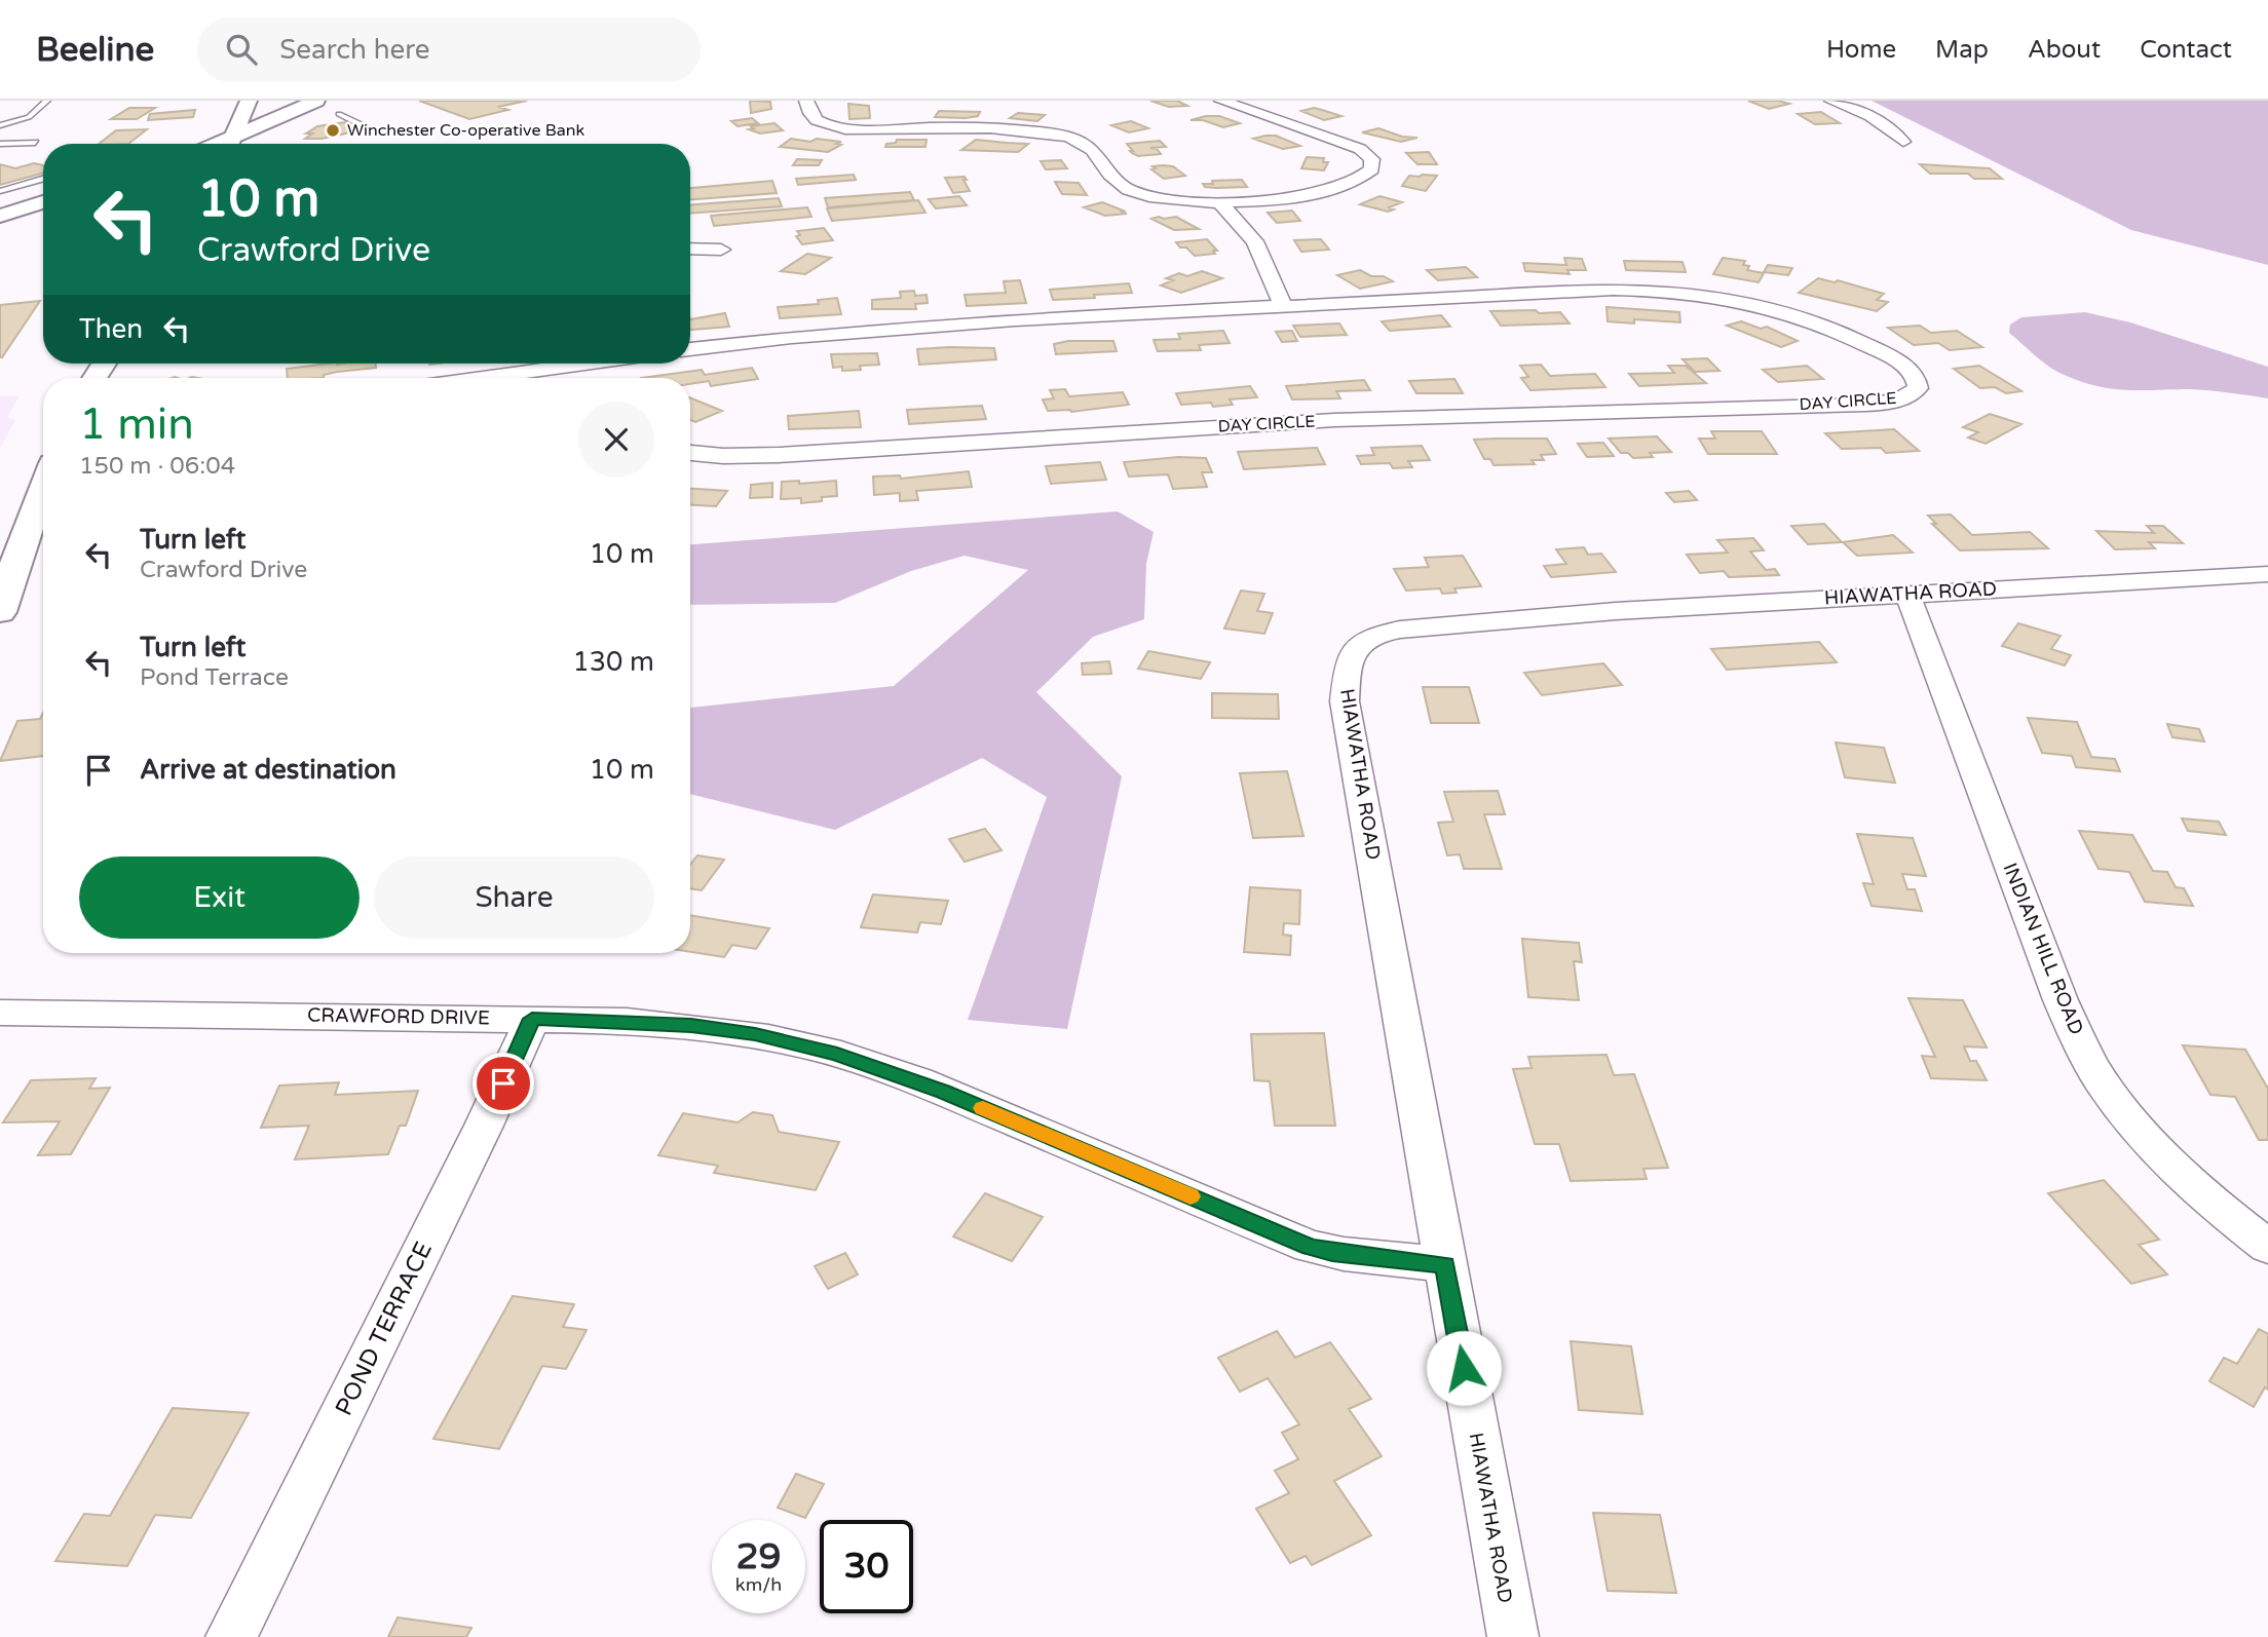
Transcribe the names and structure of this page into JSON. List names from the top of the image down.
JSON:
{
  "streets": {
    "street": [
      "DAY CIRCLE",
      "HIAWATHA ROAD",
      "INDIAN HILL ROAD",
      "CRAWFORD DRIVE",
      "POND TERRACE"
    ]
  },
  "crossings": [
    ["HIAWATHA ROAD", "INDIAN HILL ROAD"],
    ["HIAWATHA ROAD", "CRAWFORD DRIVE"],
    ["CRAWFORD DRIVE", "POND TERRACE"]
  ],
  "places": ["Winchester Co-operative Bank"],
  "page": {
    "header": "Beeline",
    "search": "Search here",
    "nav": [
      "Home",
      "Map",
      "About",
      "Contact"
    ],
    "turn": ["10 m", "Crawford Drive"],
    "then": "Then",
    "heading": ["1 min", "150 m · 06:04"],
    "list": [
      {
        "name": "Turn left",
        "note": "Crawford Drive",
        "value": "10 m"
      },
      {
        "name": "Turn left",
        "note": "Pond Terrace",
        "value": "130 m"
      },
      {
        "name": "Arrive at destination",
        "value": "10 m"
      }
    ],
    "buttons": ["Exit", "Share"],
    "speed": "29 km/h",
    "limit": "30"
  }
}
